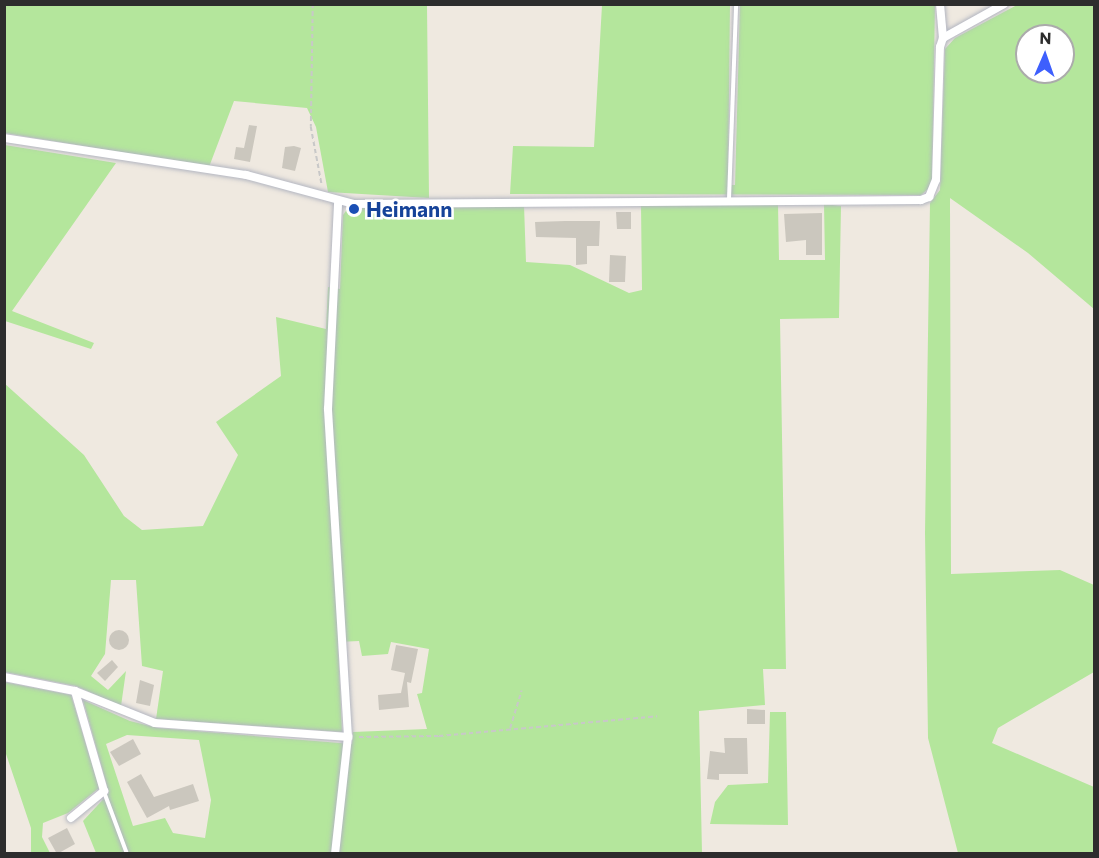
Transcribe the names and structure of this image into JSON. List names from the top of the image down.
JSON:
{
  "places": ["Heimann"],
  "north": "top"
}
